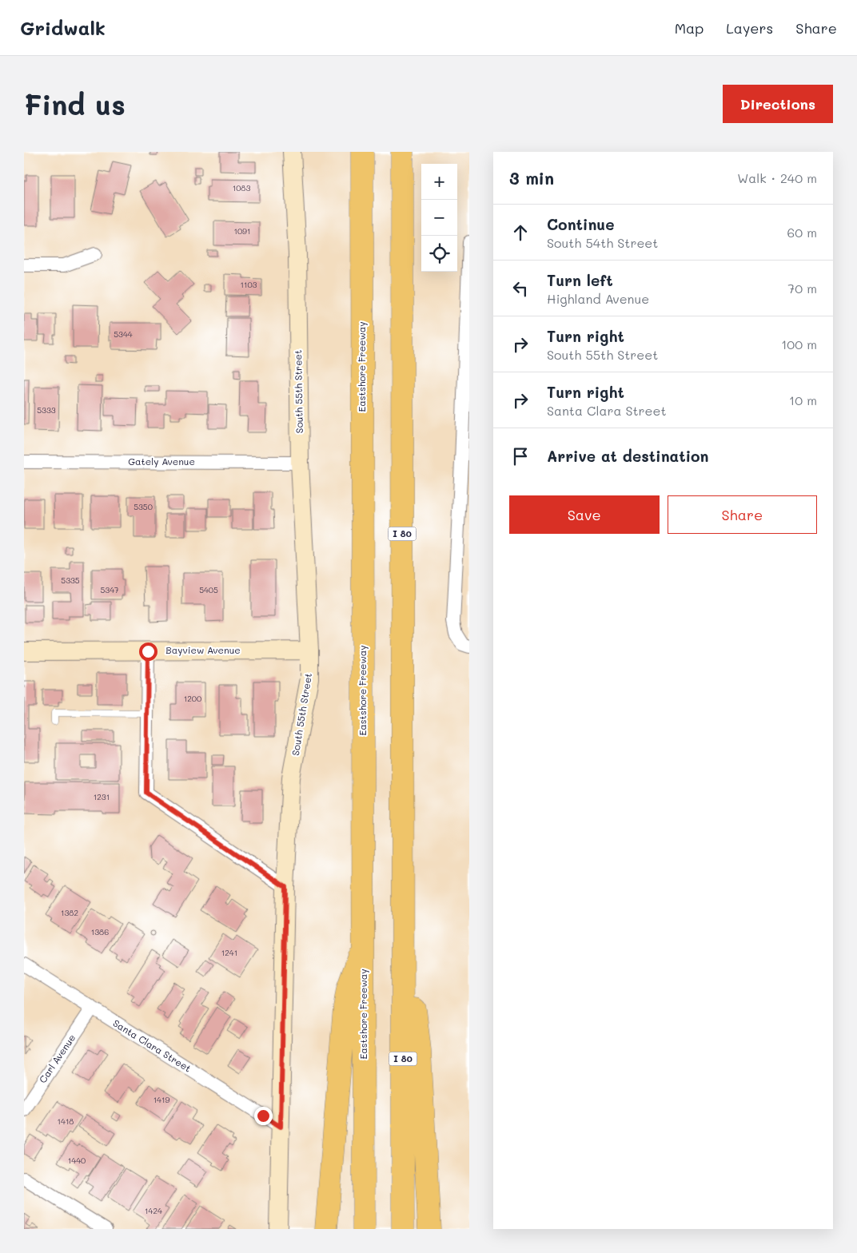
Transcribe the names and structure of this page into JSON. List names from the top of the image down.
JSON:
{
  "streets": {
    "highway": ["Eastshore Freeway", "I 80"],
    "street": [
      "South 55th Street",
      "Gately Avenue",
      "Bayview Avenue",
      "Santa Clara Street",
      "Carl Avenue"
    ]
  },
  "crossings": [
    ["South 55th Street", "Gately Avenue"],
    ["South 55th Street", "Bayview Avenue"],
    ["South 55th Street", "Santa Clara Street"],
    ["Santa Clara Street", "Carl Avenue"]
  ],
  "house_numbers": [
    "1083",
    "1091",
    "1103",
    "5344",
    "5333",
    "5350",
    "5335",
    "5347",
    "5405",
    "1200",
    "1231",
    "1382",
    "1386",
    "1241",
    "1419",
    "1418",
    "1440",
    "1424"
  ],
  "page": {
    "header": "Gridwalk",
    "nav": ["Map", "Layers", "Share"],
    "buttons": [
      "Directions",
      ["Save", "Share"]
    ],
    "title": "Find us",
    "heading": ["3 min", "Walk · 240 m"],
    "map_buttons": ["+", "−"],
    "list": [
      ["Continue", "South 54th Street", "60 m"],
      ["Turn left", "Highland Avenue", "70 m"],
      ["Turn right", "South 55th Street", "100 m"],
      ["Turn right", "Santa Clara Street", "10 m"],
      "Arrive at destination"
    ]
  }
}
